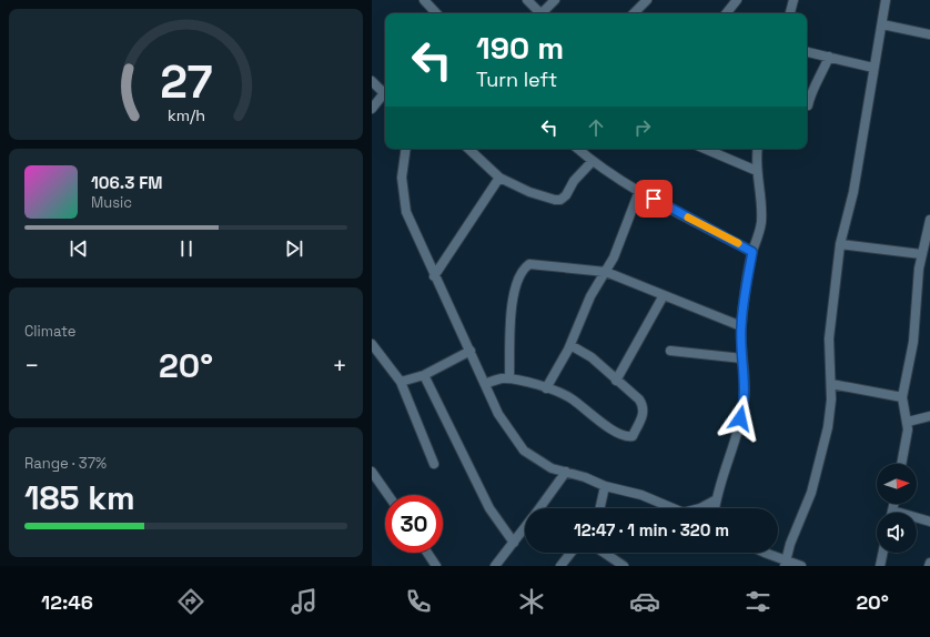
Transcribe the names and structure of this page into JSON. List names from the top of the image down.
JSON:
{
  "north": "right",
  "page": {
    "turn": ["190 m", "Turn left"],
    "song": ["106.3 FM", "Music"],
    "tile": [
      "Climate",
      ["Range · 37%", "185 km"]
    ],
    "heat": ["−", "20°", "+"],
    "limit": "30",
    "trip": "12:47 · 1 min · 320 m",
    "tabs": ["12:46", "20°"],
    "gauge": ["27", "km/h"]
  }
}
